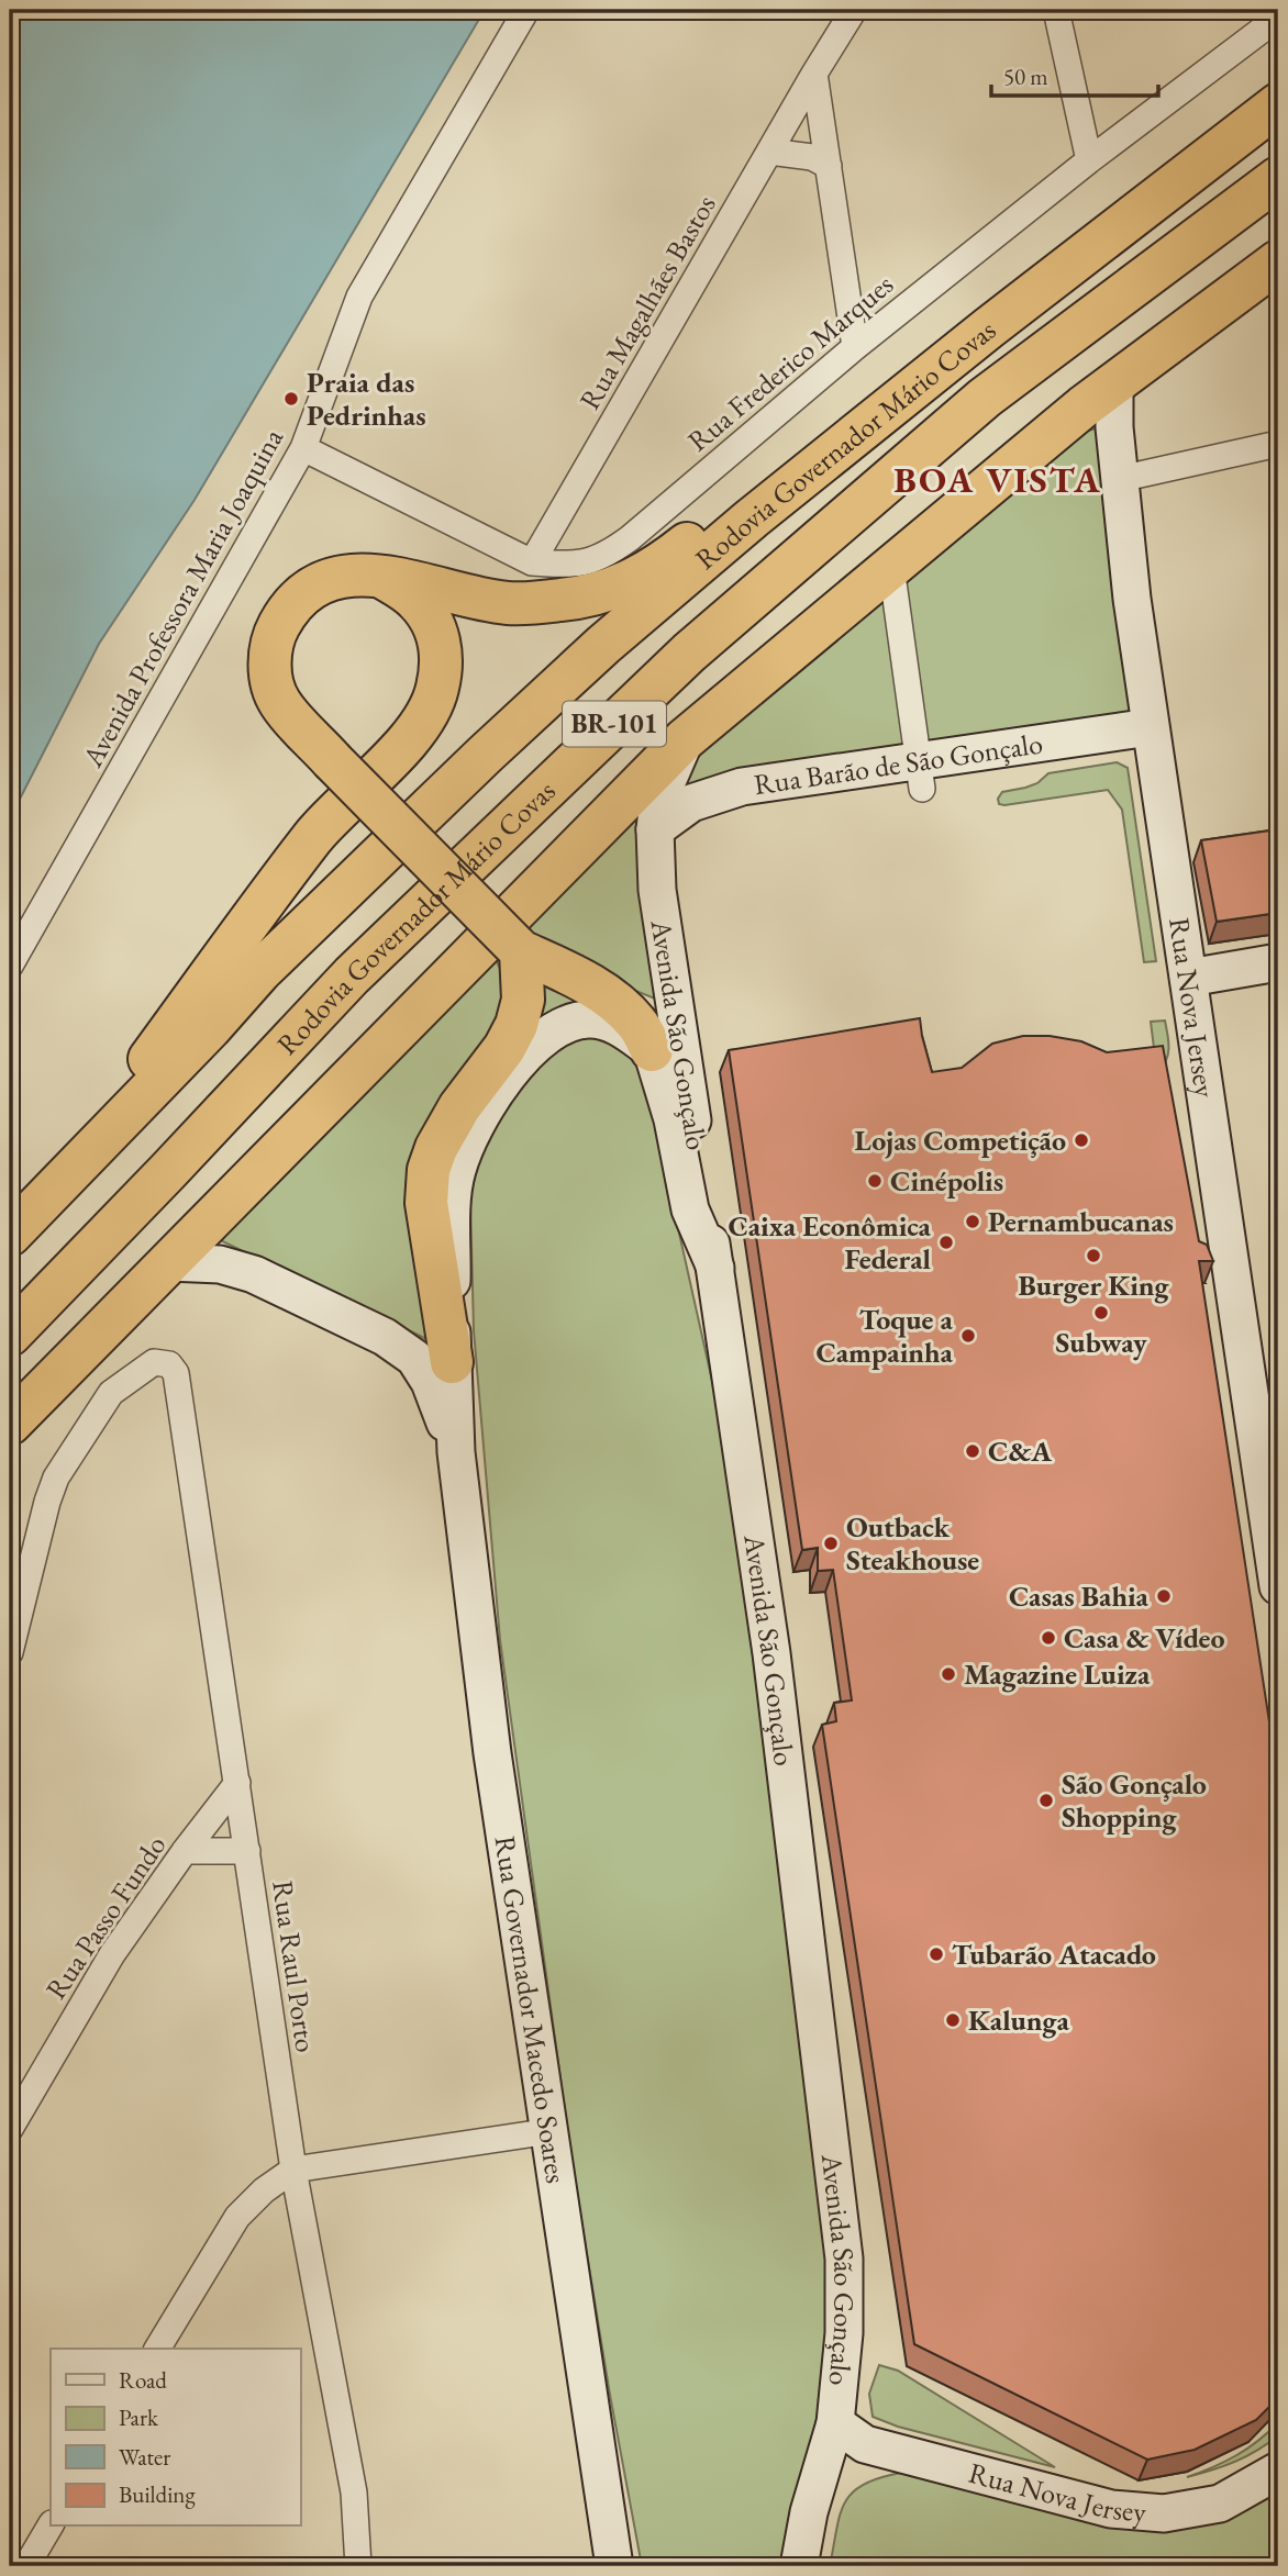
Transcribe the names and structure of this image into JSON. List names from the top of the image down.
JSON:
{
  "streets": {
    "highway": ["Rodovia Governador Mário Covas", "BR-101"],
    "main road": [
      "Rua Barão de São Gonçalo",
      "Rua Nova Jersey",
      "Avenida São Gonçalo",
      "Rua Governador Macedo Soares"
    ],
    "street": [
      "Rua Magalhães Bastos",
      "Rua Frederico Marques",
      "Avenida Professora Maria Joaquina",
      "Rua Passo Fundo",
      "Rua Raul Porto"
    ]
  },
  "crossings": [
    ["Rua Magalhães Bastos", "Rua Frederico Marques"],
    ["Rua Frederico Marques", "Avenida Professora Maria Joaquina"],
    ["Rua Barão de São Gonçalo", "Rua Nova Jersey"],
    ["Rua Barão de São Gonçalo", "Avenida São Gonçalo"],
    ["Rua Nova Jersey", "Avenida São Gonçalo"],
    ["Rua Passo Fundo", "Rua Raul Porto"]
  ],
  "districts": ["BOA VISTA"],
  "places": [
    "Praia das Pedrinhas",
    "Lojas Competição",
    "Cinépolis",
    "Pernambucanas",
    "Caixa Econômica Federal",
    "Burger King",
    "Subway",
    "Toque a Campainha",
    "C&A",
    "Outback Steakhouse",
    "Casas Bahia",
    "Casa & Vídeo",
    "Magazine Luiza",
    "São Gonçalo Shopping",
    "Tubarão Atacado",
    "Kalunga"
  ],
  "legend": [
    "Road",
    "Park",
    "Water",
    "Building"
  ],
  "scale_bar": "50 m"
}
